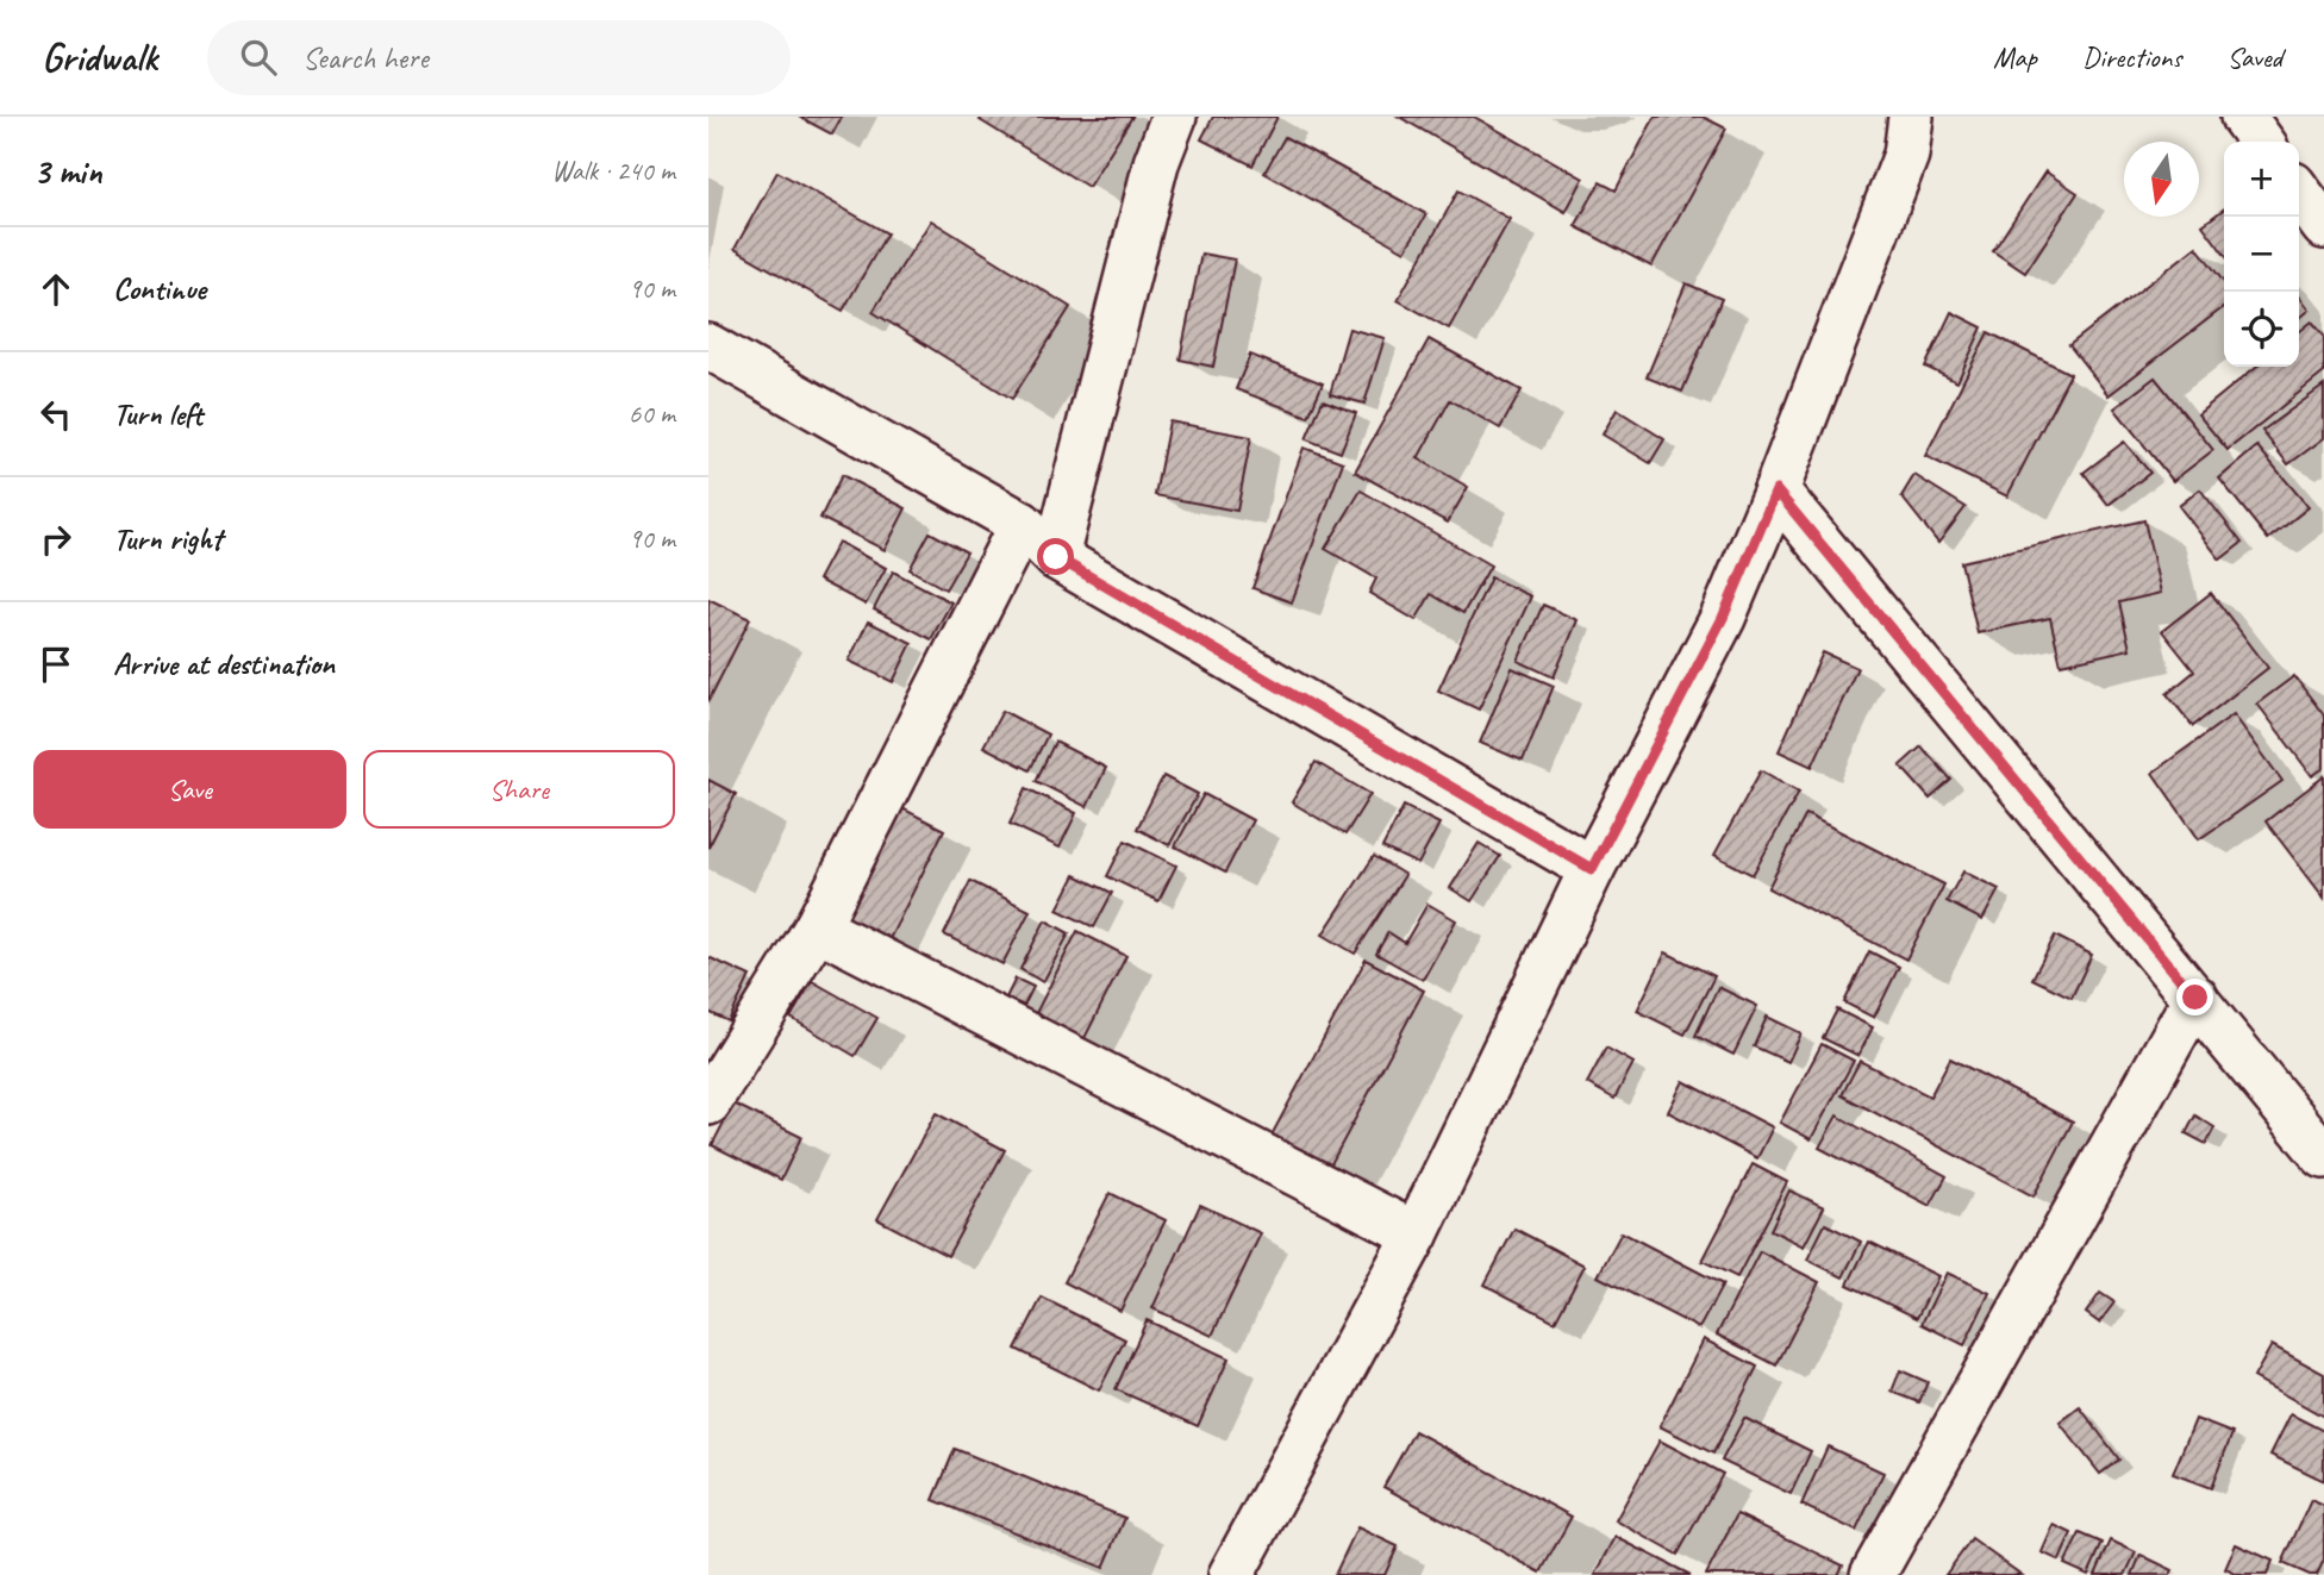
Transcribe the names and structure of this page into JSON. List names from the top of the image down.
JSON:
{
  "north": "bottom",
  "page": {
    "header": "Gridwalk",
    "search": "Search here",
    "nav": ["Map", "Directions", "Saved"],
    "heading": ["3 min", "Walk · 240 m"],
    "map_buttons": ["+", "−"],
    "list": [
      ["Continue", "90 m"],
      ["Turn left", "60 m"],
      ["Turn right", "90 m"],
      "Arrive at destination"
    ],
    "buttons": ["Save", "Share"]
  }
}
